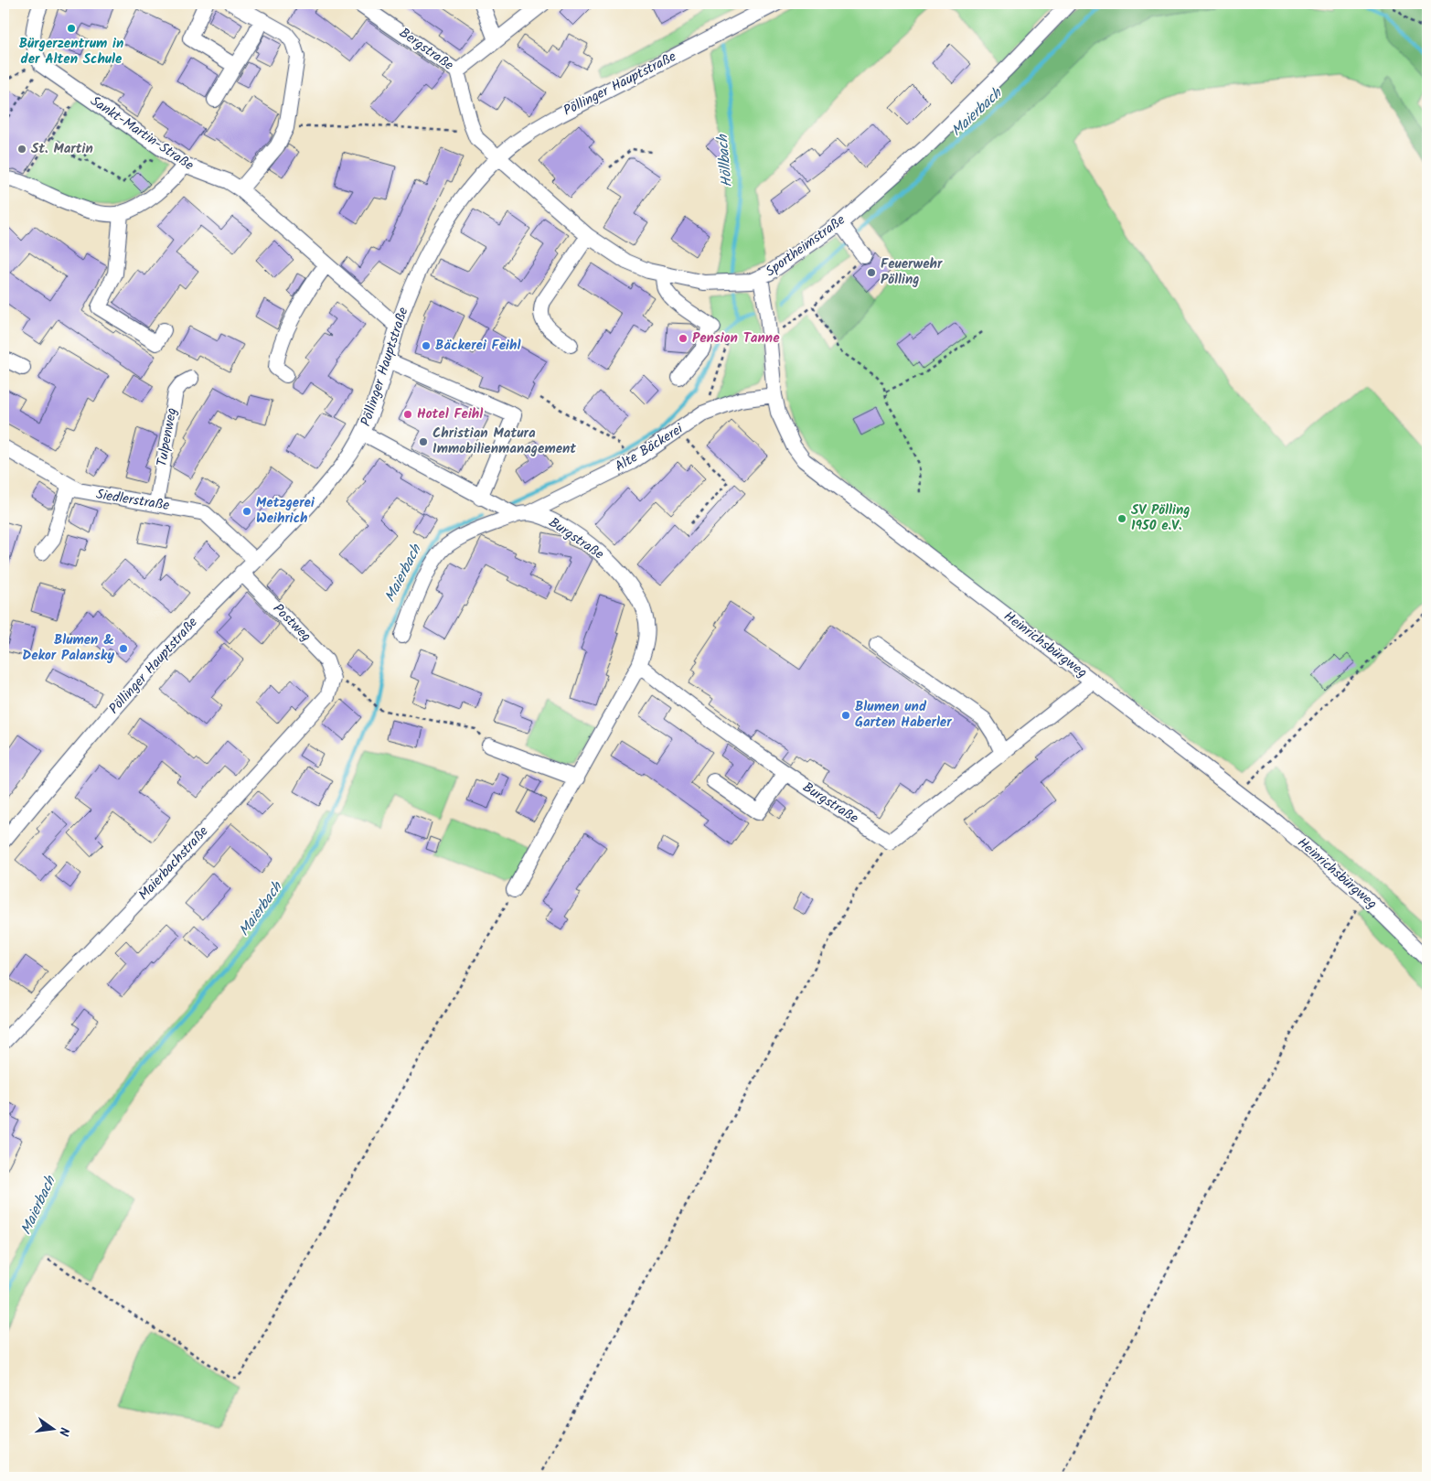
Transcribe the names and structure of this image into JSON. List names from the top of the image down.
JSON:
{
  "streets": {
    "street": [
      "Bergstraße",
      "Pöllinger Hauptstraße",
      "Sankt-Martin-Straße",
      "Sportheimstraße",
      "Tulpenweg",
      "Alte Bäckerei",
      "Siedlerstraße",
      "Burgstraße",
      "Postweg",
      "Heinrichsbürgweg",
      "Maierbachstraße"
    ]
  },
  "crossings": [
    ["Bergstraße", "Pöllinger Hauptstraße"],
    ["Bergstraße", "Sportheimstraße"],
    ["Pöllinger Hauptstraße", "Sankt-Martin-Straße"],
    ["Pöllinger Hauptstraße", "Sportheimstraße"],
    ["Pöllinger Hauptstraße", "Siedlerstraße"],
    ["Pöllinger Hauptstraße", "Burgstraße"],
    ["Pöllinger Hauptstraße", "Postweg"],
    ["Sportheimstraße", "Heinrichsbürgweg"],
    ["Tulpenweg", "Siedlerstraße"],
    ["Alte Bäckerei", "Burgstraße"],
    ["Alte Bäckerei", "Heinrichsbürgweg"],
    ["Postweg", "Maierbachstraße"]
  ],
  "water": ["Maierbach", "Höllbach"],
  "places": [
    "Bürgerzentrum in der Alten Schule",
    "St. Martin",
    "Feuerwehr Pölling",
    "Pension Tanne",
    "Bäckerei Feihl",
    "Hotel Feihl",
    "Christian Matura Immobilienmanagement",
    "Metzgerei Weihrich",
    "SV Pölling 1950 e.V.",
    "Blumen & Dekor Palansky",
    "Blumen und Garten Haberler"
  ],
  "north": "right"
}
